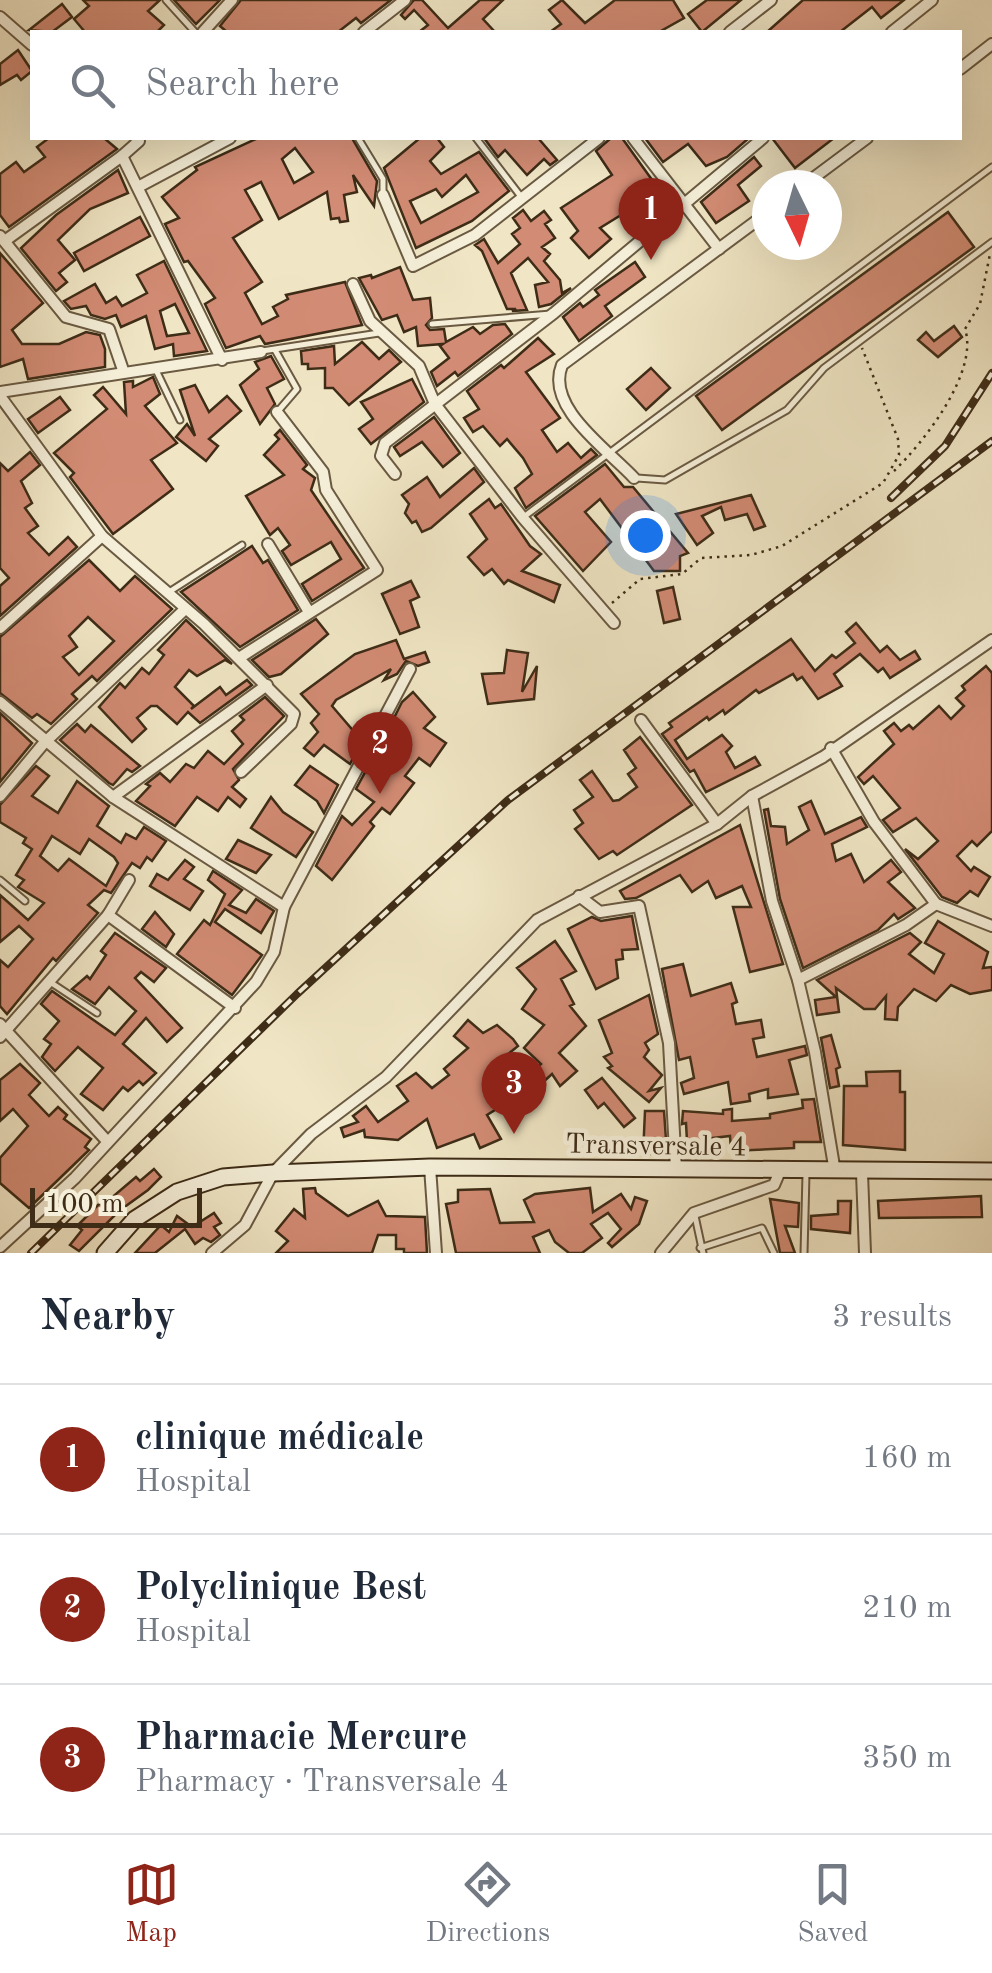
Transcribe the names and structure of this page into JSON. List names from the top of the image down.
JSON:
{
  "streets": {
    "main road": ["Transversale 4"]
  },
  "scale_bar": "100 m",
  "north": "bottom",
  "page": {
    "search": "Search here",
    "pins": ["1", "2", "3"],
    "scale": "100 m",
    "heading": ["Nearby", "3 results"],
    "list": [
      {
        "mark": "1",
        "name": "clinique médicale",
        "note": "Hospital",
        "value": "160 m"
      },
      {
        "mark": "2",
        "name": "Polyclinique Best",
        "note": "Hospital",
        "value": "210 m"
      },
      {
        "mark": "3",
        "name": "Pharmacie Mercure",
        "note": "Pharmacy · Transversale 4",
        "value": "350 m"
      }
    ],
    "nav": ["Map", "Directions", "Saved"]
  }
}
